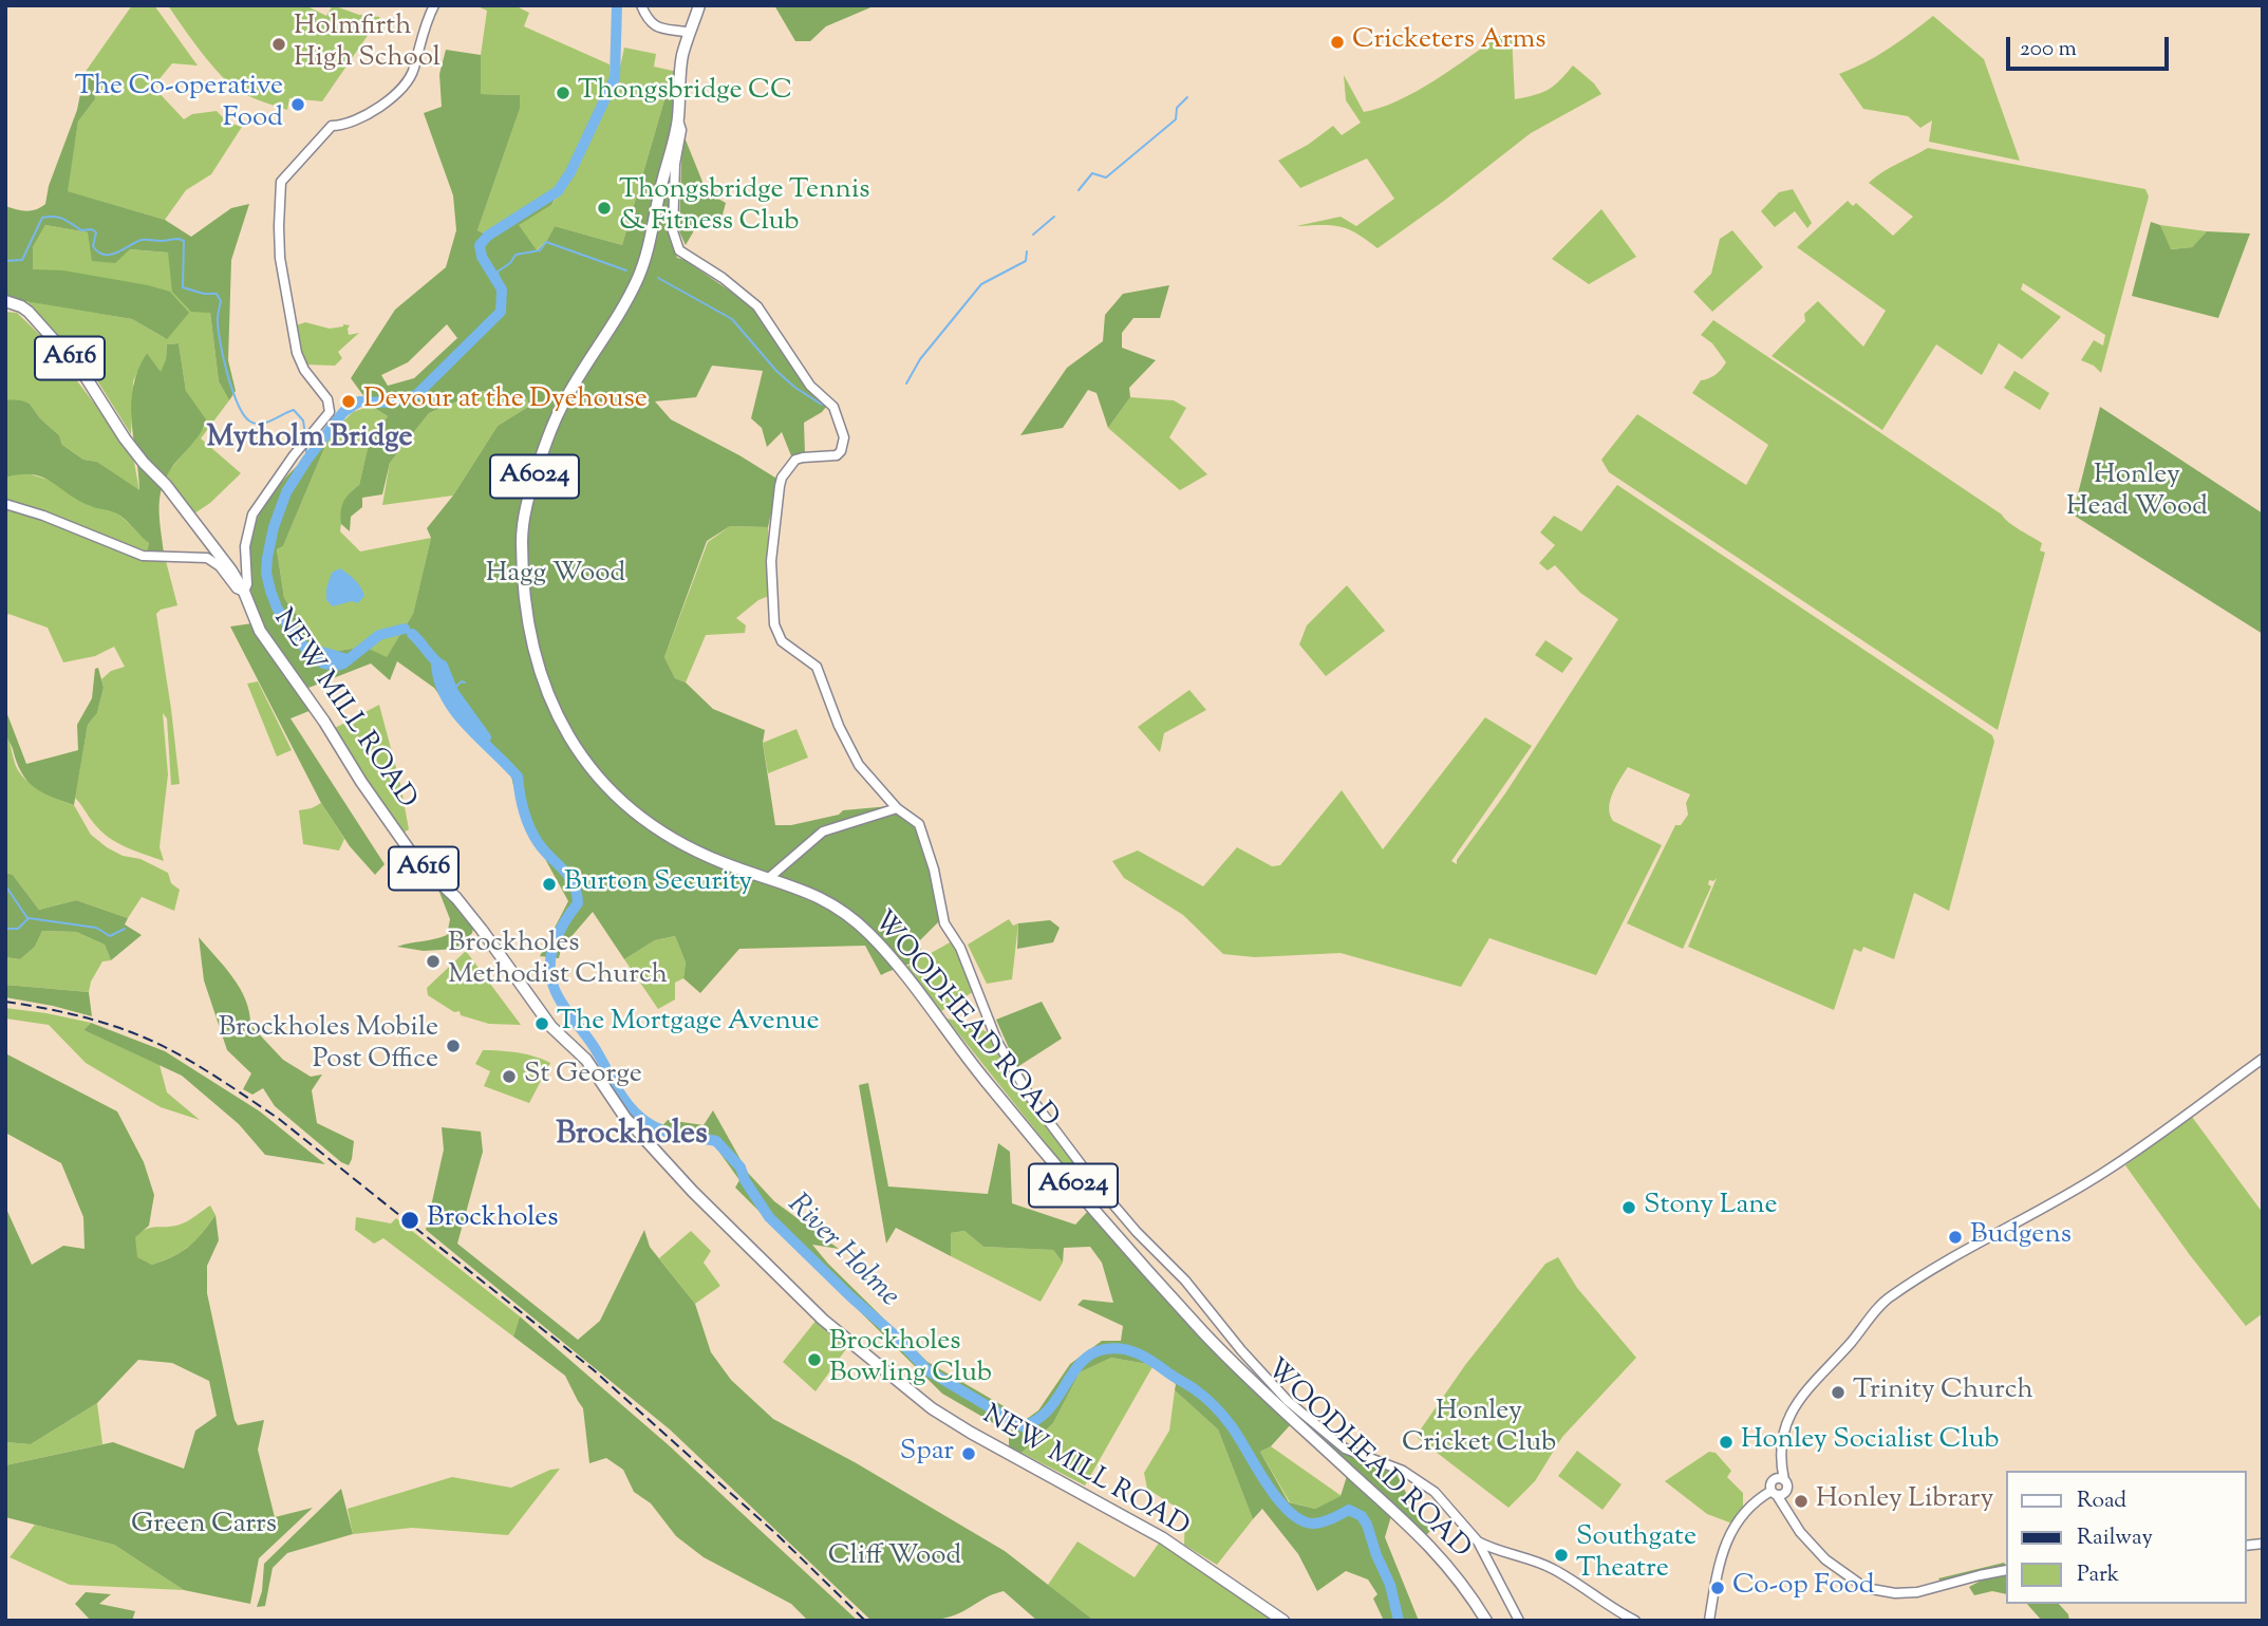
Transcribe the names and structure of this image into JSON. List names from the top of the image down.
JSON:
{
  "streets": {
    "main road": [
      "A616",
      "A6024",
      "NEW MILL ROAD",
      "WOODHEAD ROAD"
    ]
  },
  "crossings": [
    ["A6024", "WOODHEAD ROAD"]
  ],
  "districts": ["Mytholm Bridge", "Brockholes"],
  "water": ["River Holme"],
  "parks": [
    "Honley Head Wood",
    "Hagg Wood",
    "Honley Cricket Club",
    "Green Carrs",
    "Cliff Wood"
  ],
  "places": [
    "Cricketers Arms",
    "Holmfirth High School",
    "Thongsbridge CC",
    "The Co-operative Food",
    "Thongsbridge Tennis & Fitness Club",
    "Devour at the Dyehouse",
    "Burton Security",
    "Brockholes Methodist Church",
    "The Mortgage Avenue",
    "Brockholes Mobile Post Office",
    "St George",
    "Stony Lane",
    "Brockholes",
    "Budgens",
    "Brockholes Bowling Club",
    "Trinity Church",
    "Honley Socialist Club",
    "Spar",
    "Honley Library",
    "Southgate Theatre",
    "Co-op Food"
  ],
  "legend": ["Road", "Railway", "Park"],
  "scale_bar": "200 m"
}
